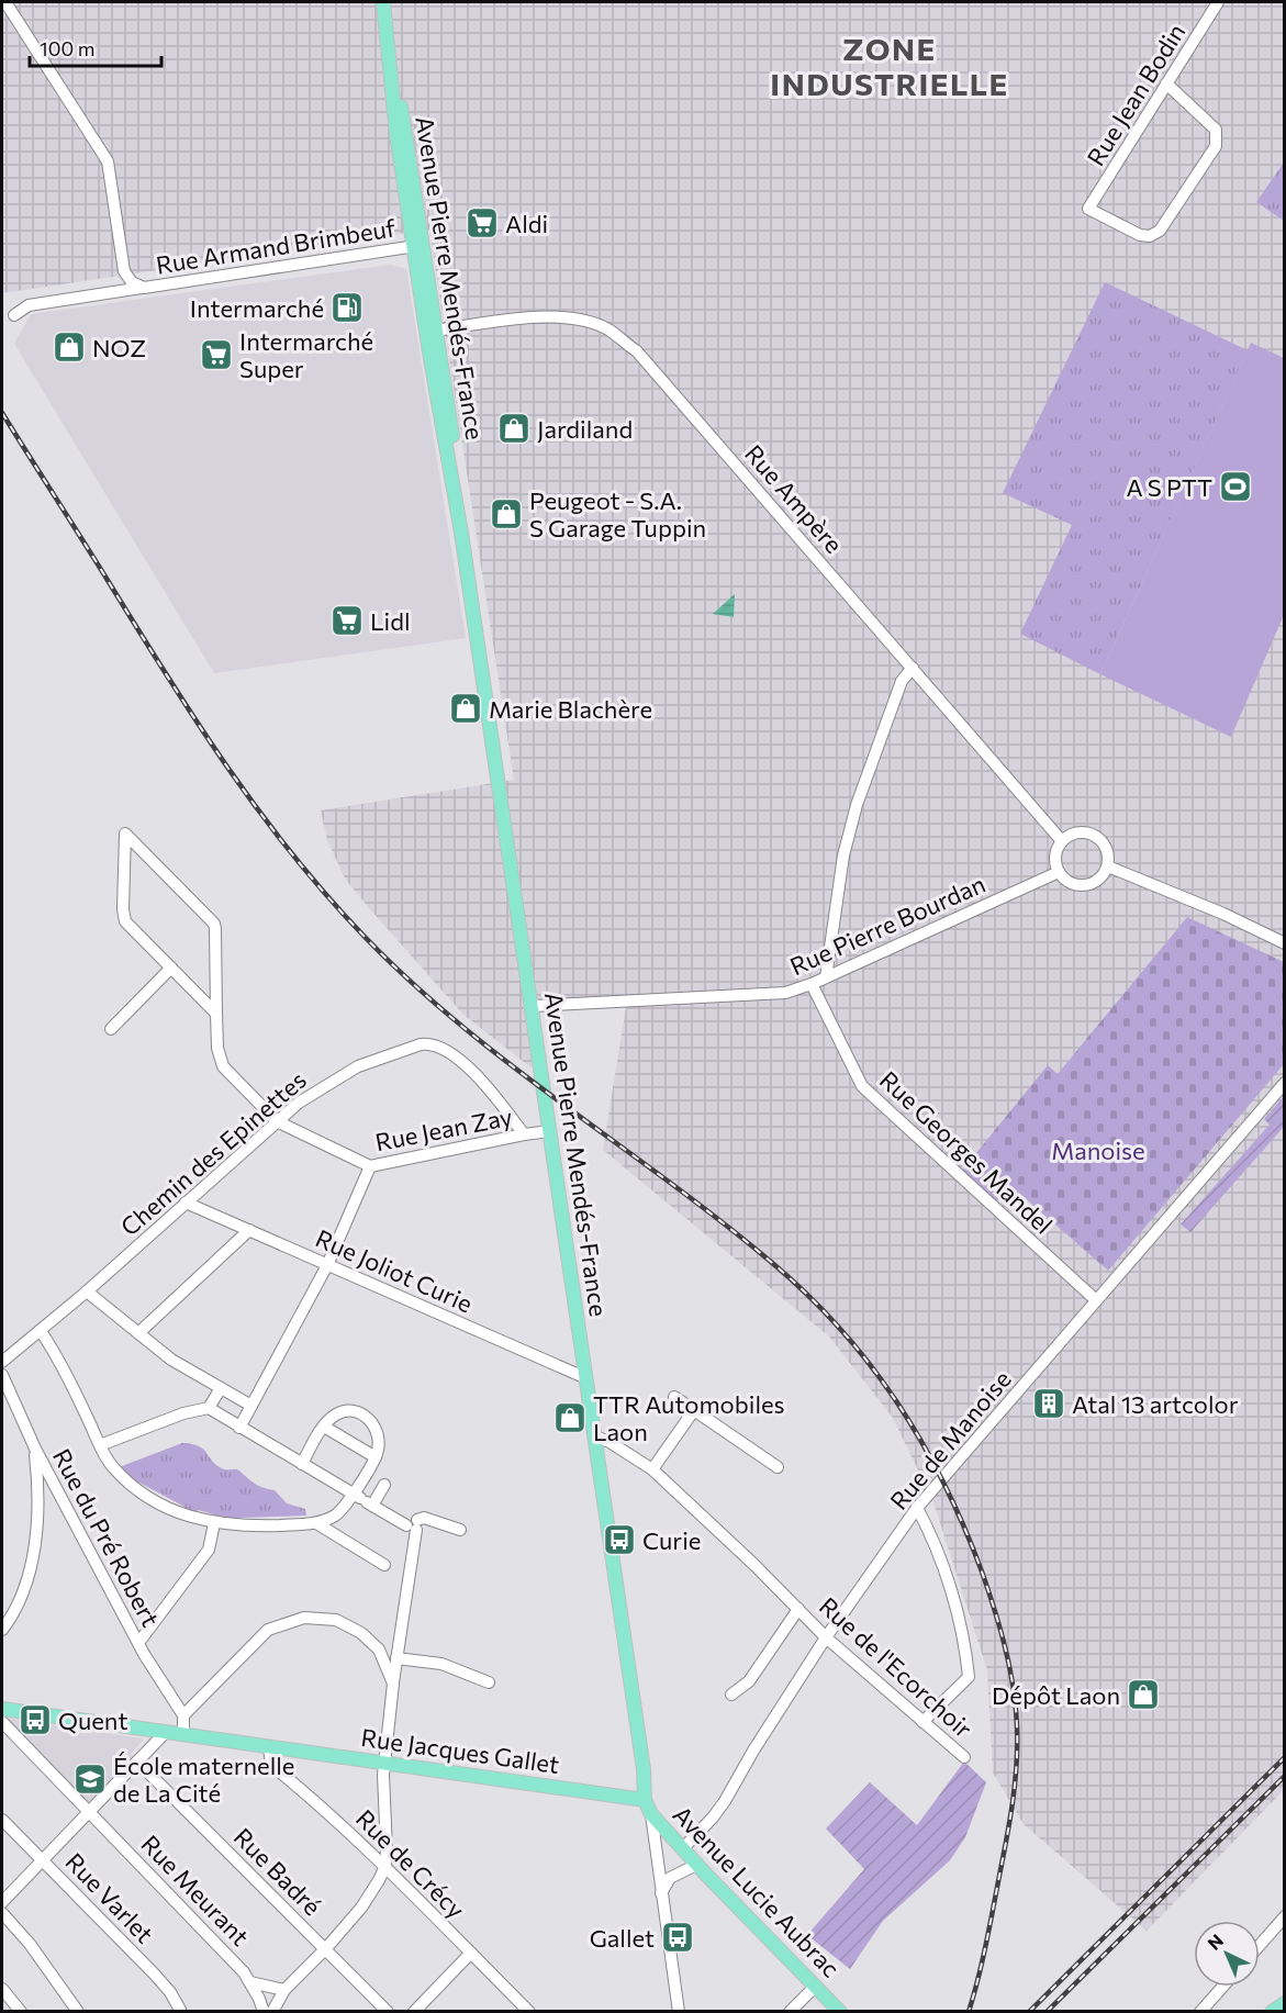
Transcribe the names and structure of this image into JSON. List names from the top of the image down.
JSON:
{
  "streets": {
    "main road": ["Avenue Pierre Mendés-France", "Rue Jacques Gallet", "Avenue Lucie Aubrac"],
    "street": [
      "Rue Jean Bodin",
      "Rue Armand Brimbeuf",
      "Rue Ampère",
      "Rue Pierre Bourdan",
      "Rue Jean Zay",
      "Rue Georges Mandel",
      "Chemin des Epinettes",
      "Rue Joliot Curie",
      "Rue de Manoise",
      "Rue du Pré Robert",
      "Rue de l'Ecorchoir",
      "Rue de Crécy",
      "Rue Badré",
      "Rue Meurant",
      "Rue Varlet"
    ]
  },
  "crossings": [
    ["Rue Armand Brimbeuf", "Avenue Pierre Mendés-France"],
    ["Avenue Pierre Mendés-France", "Rue Ampère"],
    ["Avenue Pierre Mendés-France", "Rue Pierre Bourdan"],
    ["Avenue Pierre Mendés-France", "Rue Jean Zay"],
    ["Avenue Pierre Mendés-France", "Rue Joliot Curie"],
    ["Avenue Pierre Mendés-France", "Rue de l'Ecorchoir"],
    ["Avenue Pierre Mendés-France", "Rue Jacques Gallet"],
    ["Avenue Pierre Mendés-France", "Avenue Lucie Aubrac"],
    ["Rue Ampère", "Rue Pierre Bourdan"],
    ["Rue Pierre Bourdan", "Rue Georges Mandel"],
    ["Rue Jean Zay", "Chemin des Epinettes"],
    ["Rue Georges Mandel", "Rue de Manoise"],
    ["Chemin des Epinettes", "Rue Joliot Curie"],
    ["Rue de Manoise", "Rue de l'Ecorchoir"],
    ["Rue de Manoise", "Avenue Lucie Aubrac"],
    ["Rue Jacques Gallet", "Rue de Crécy"],
    ["Rue Jacques Gallet", "Avenue Lucie Aubrac"]
  ],
  "districts": ["ZONE INDUSTRIELLE"],
  "parks": ["Manoise"],
  "places": {
    "supermarket": ["Aldi", "Intermarché Super", "Lidl"],
    "fuel station": ["Intermarché"],
    "shop": [
      "NOZ",
      "Jardiland",
      "Peugeot - S.A. S Garage Tuppin",
      "Marie Blachère",
      "TTR Automobiles Laon",
      "Dépôt Laon"
    ],
    "sports": ["A S PTT"],
    "building": ["Atal 13 artcolor"],
    "bus stop": ["Curie", "Quent", "Gallet"],
    "school or university": ["École maternelle de La Cité"]
  },
  "scale_bar": "100 m",
  "north": "top left"
}
